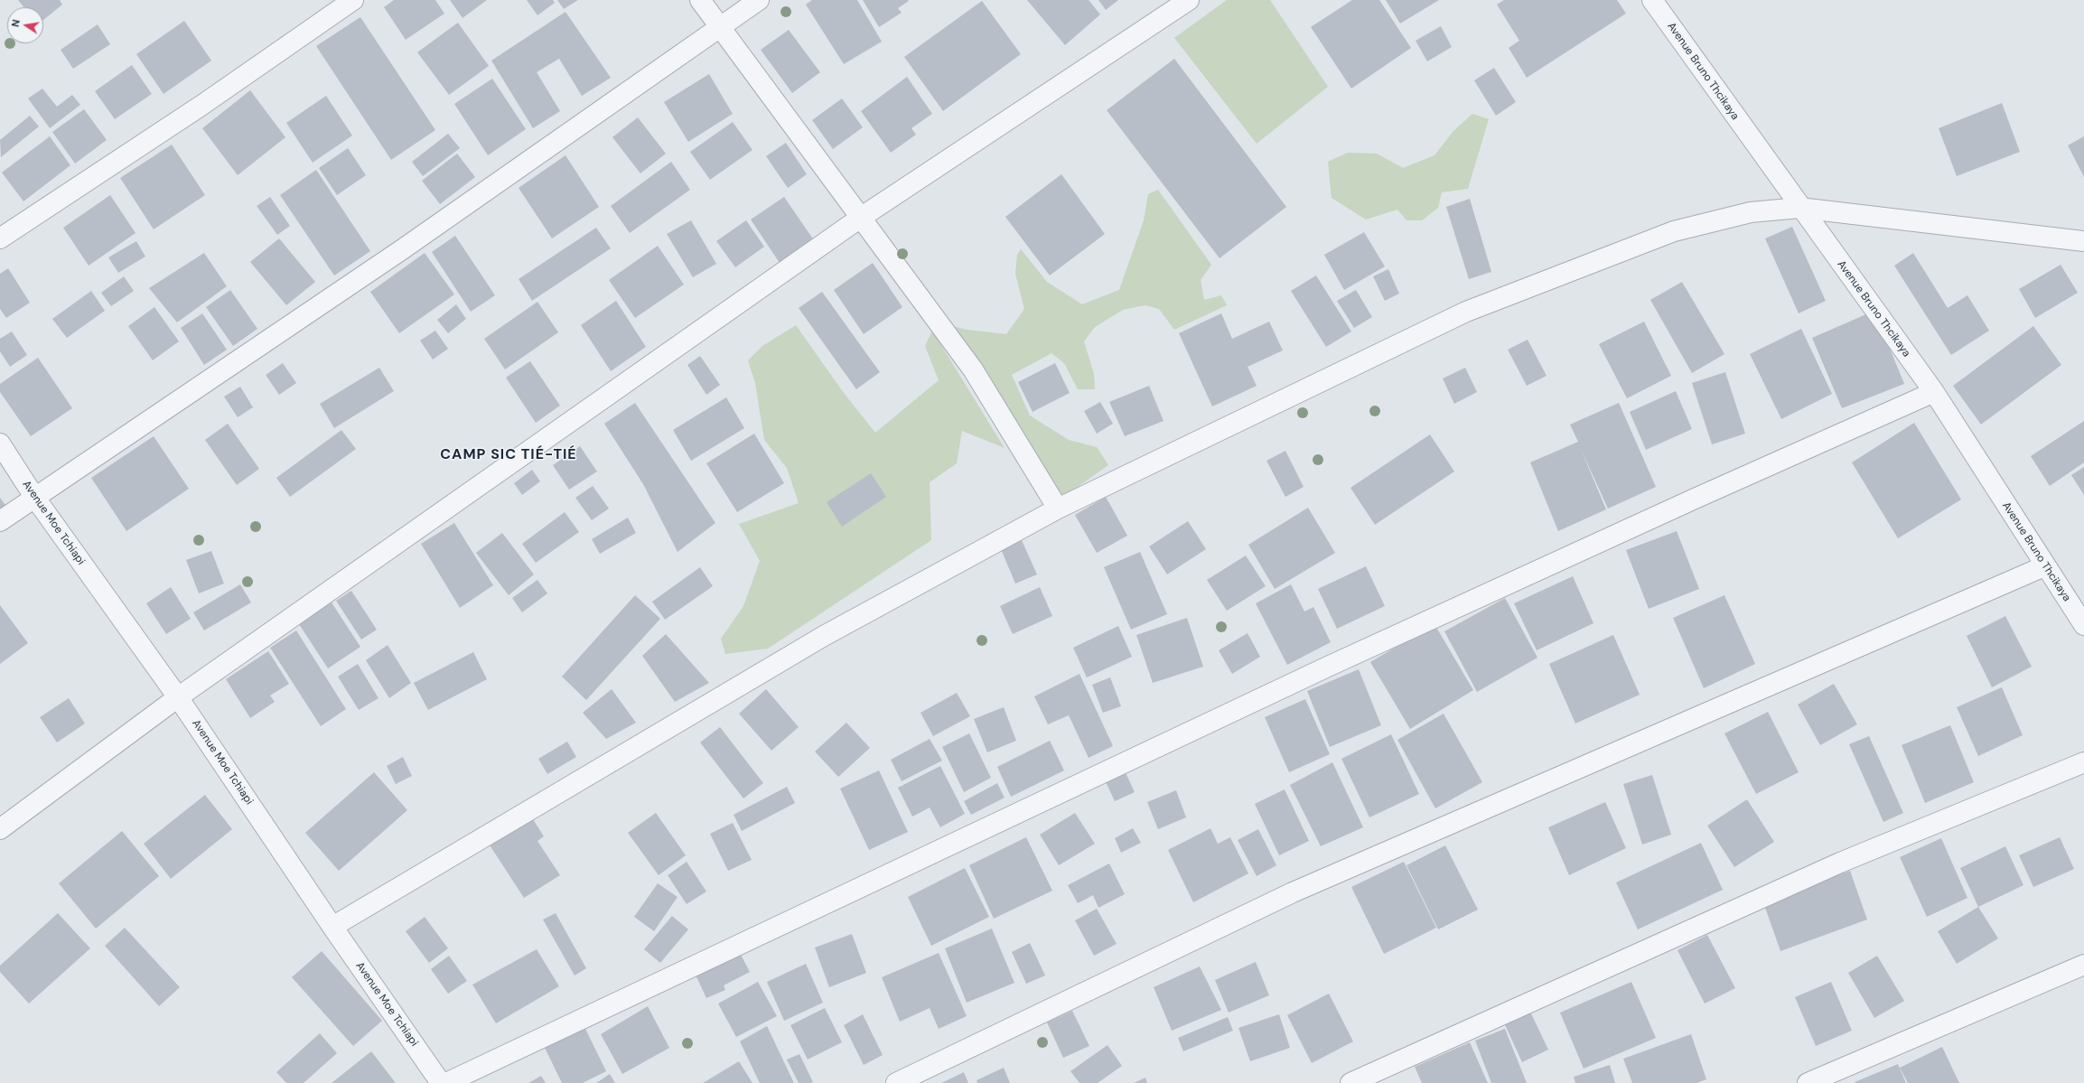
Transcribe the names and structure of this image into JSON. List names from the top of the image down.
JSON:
{
  "streets": {
    "street": ["Avenue Bruno Thcikaya", "Avenue Moe Tchiapi"]
  },
  "districts": ["CAMP SIC TIÉ-TIÉ"],
  "north": "left"
}
